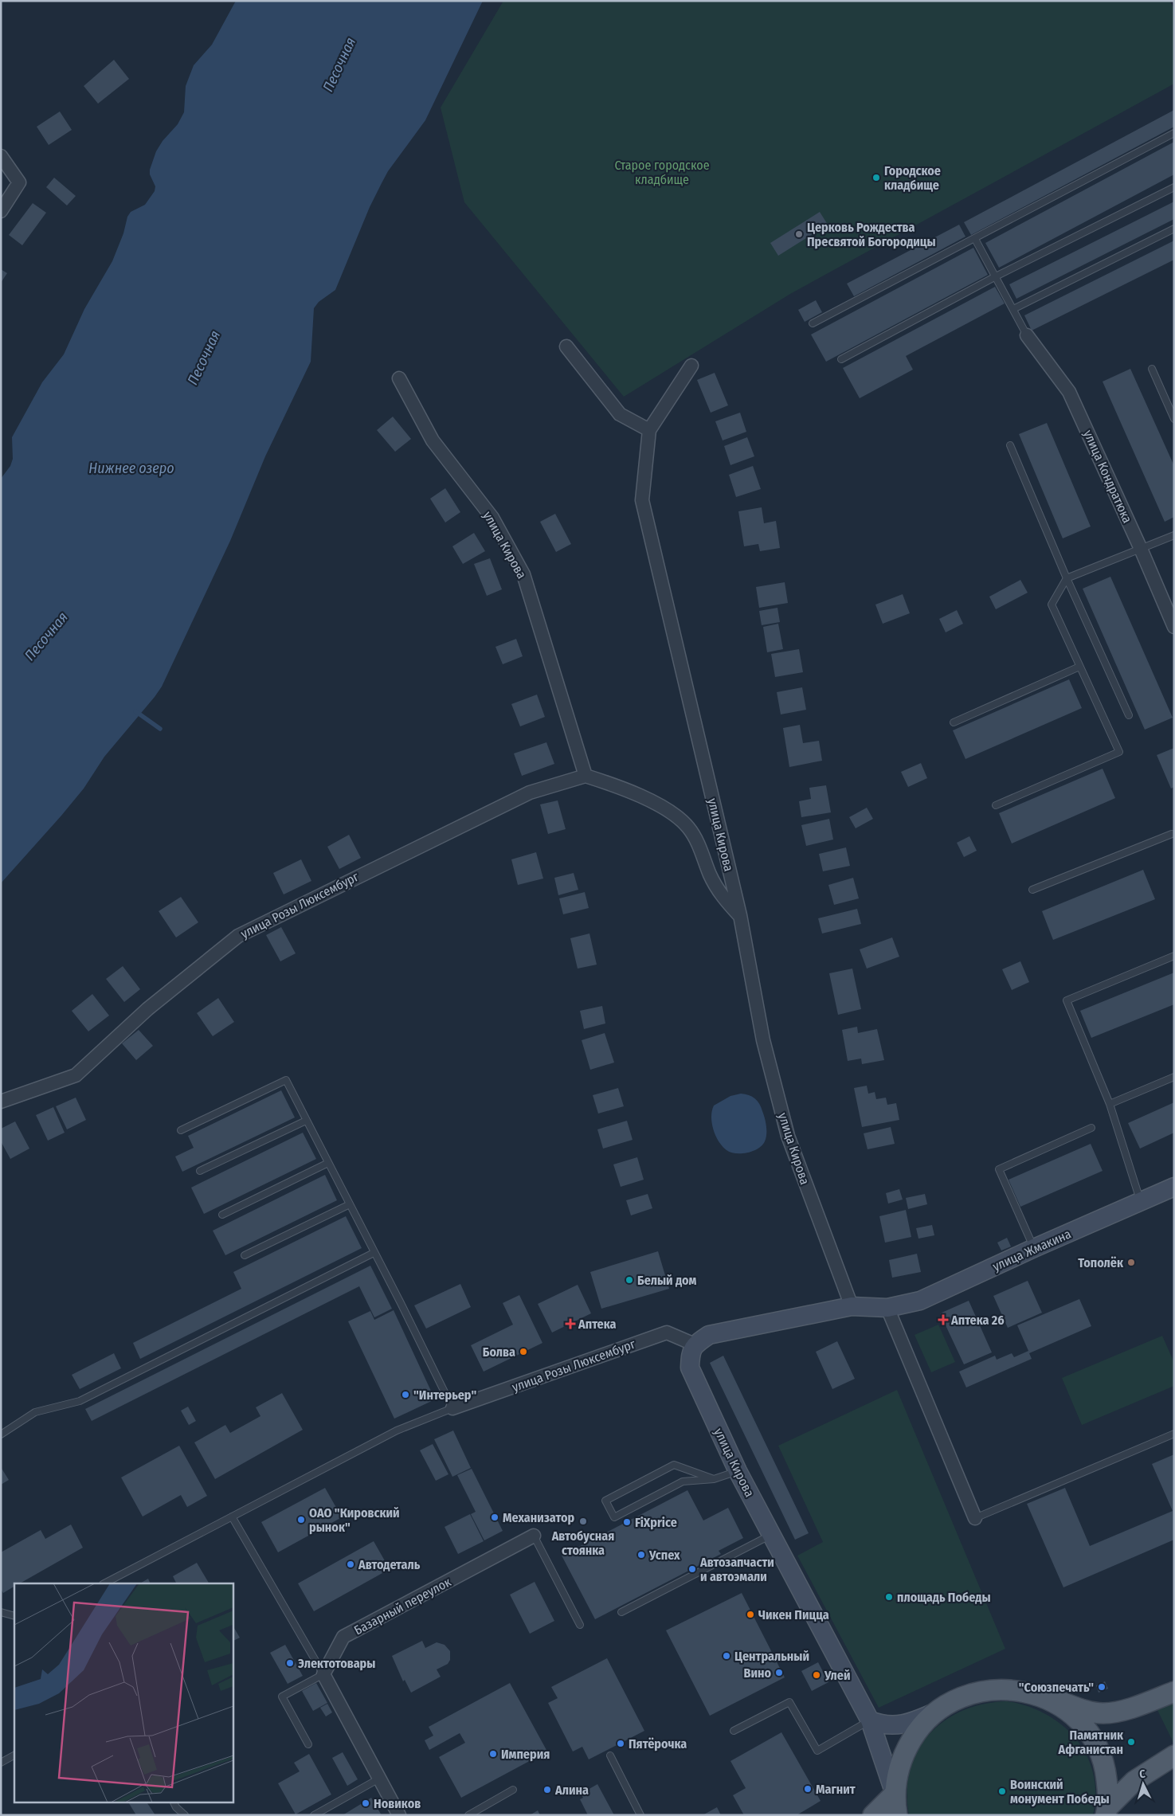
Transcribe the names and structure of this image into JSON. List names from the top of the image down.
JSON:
{
  "streets": {
    "street": [
      "улица Кондратюка",
      "улица Кирова",
      "улица Розы Люксембург",
      "улица Жмакина",
      "Базарный переулок"
    ]
  },
  "crossings": [
    ["улица Кирова", "улица Розы Люксембург"]
  ],
  "water": ["Песочная", "Нижнее озеро"],
  "parks": ["Старое городское кладбище"],
  "places": {
    "other": [
      "Городское кладбище",
      "Церковь Рождества Пресвятой Богородицы",
      "Тополёк",
      "Белый дом",
      "Болва",
      "\"Интерьер\"",
      "Механизатор",
      "ОАО \"Кировский рынок\"",
      "Автобусная стоянка",
      "FiXprice",
      "Успех",
      "Автодеталь",
      "Автозапчасти и автоэмали",
      "площадь Победы",
      "Чикен Пицца",
      "Центральный",
      "Электотовары",
      "Вино",
      "Улей",
      "\"Союзпечать\"",
      "Памятник Афганистан",
      "Пятёрочка",
      "Империя",
      "Магнит",
      "Алина",
      "Воинский монумент Победы",
      "Новиков"
    ],
    "health": ["Аптека 26", "Аптека"]
  },
  "north": "top"
}
